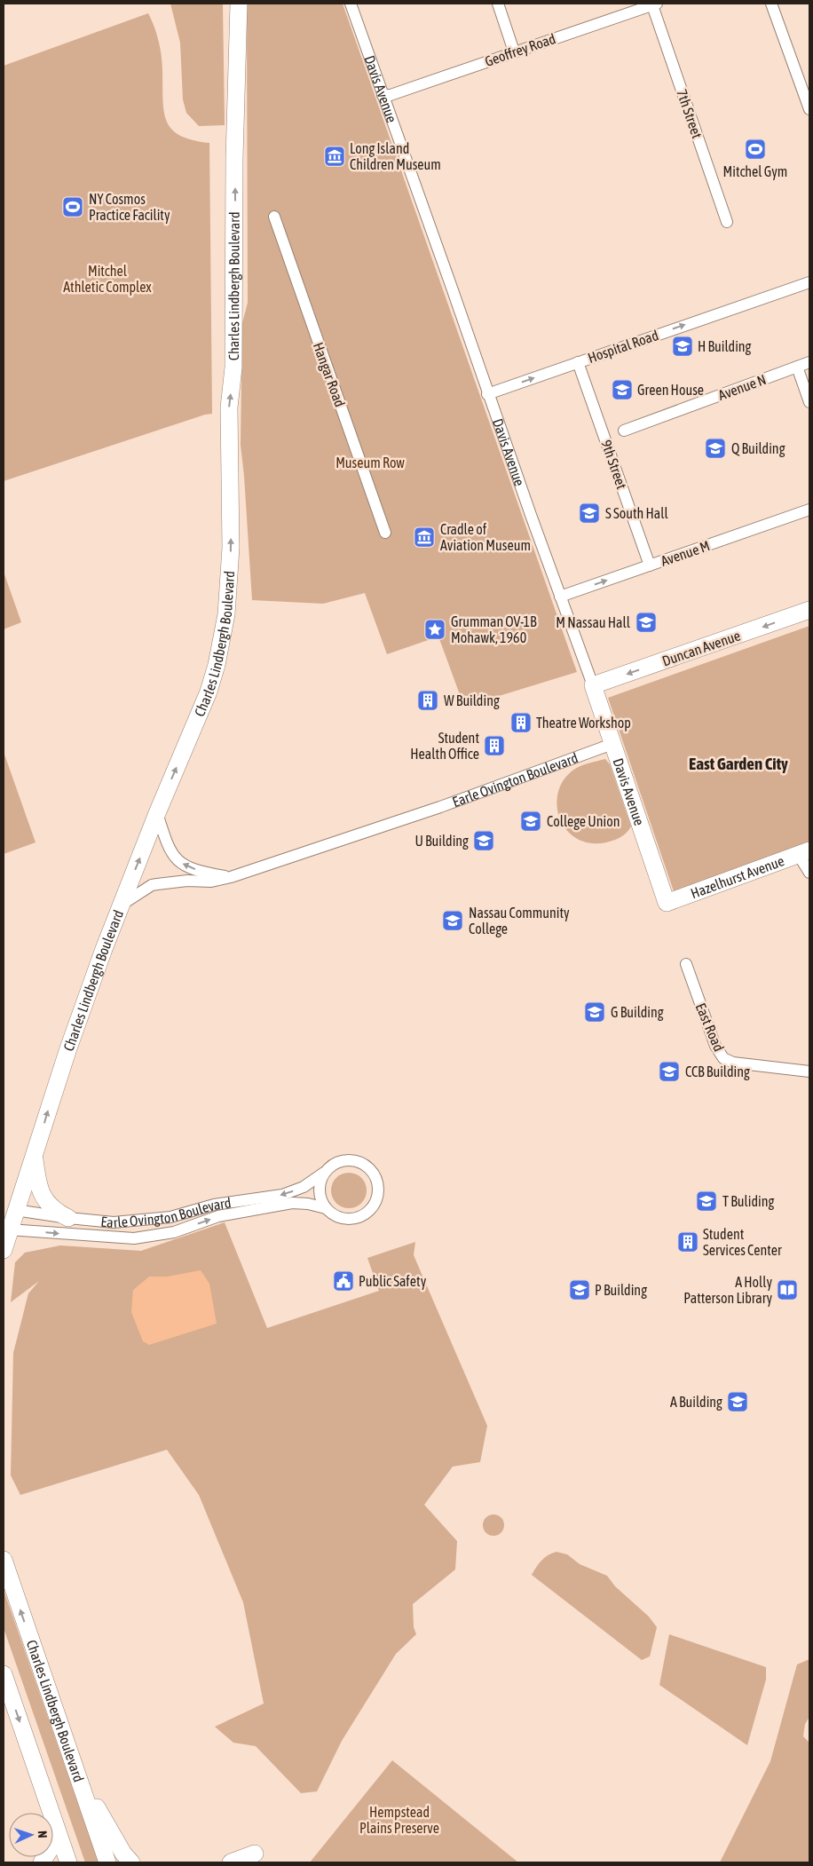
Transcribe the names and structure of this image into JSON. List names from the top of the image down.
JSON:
{
  "streets": {
    "street": [
      "Geoffrey Road",
      "Davis Avenue",
      "7th Street",
      "Charles Lindbergh Boulevard",
      "Hospital Road",
      "Hangar Road",
      "Avenue N",
      "9th Street",
      "Avenue M",
      "Duncan Avenue",
      "Earle Ovington Boulevard",
      "Hazelhurst Avenue",
      "East Road"
    ]
  },
  "crossings": [
    ["Geoffrey Road", "Davis Avenue"],
    ["Geoffrey Road", "7th Street"],
    ["Davis Avenue", "Hospital Road"],
    ["Davis Avenue", "Avenue M"],
    ["Davis Avenue", "Duncan Avenue"],
    ["Davis Avenue", "Earle Ovington Boulevard"],
    ["Davis Avenue", "Hazelhurst Avenue"],
    ["Charles Lindbergh Boulevard", "Earle Ovington Boulevard"],
    ["Hospital Road", "9th Street"],
    ["9th Street", "Avenue M"]
  ],
  "one_way": [
    "Charles Lindbergh Boulevard",
    "Hospital Road",
    "Avenue M",
    "Duncan Avenue"
  ],
  "districts": ["East Garden City"],
  "parks": ["Mitchel Athletic Complex", "Museum Row", "Hempstead Plains Preserve"],
  "places": {
    "sports": ["Mitchel Gym", "NY Cosmos Practice Facility"],
    "museum": ["Long Island Children Museum", "Cradle of Aviation Museum"],
    "school or university": [
      "H Building",
      "Green House",
      "Q Building",
      "S South Hall",
      "M Nassau Hall",
      "College Union",
      "U Building",
      "Nassau Community College",
      "G Building",
      "CCB Building",
      "T Buliding",
      "P Building",
      "A Building"
    ],
    "place": ["Grumman OV-1B Mohawk, 1960"],
    "building": [
      "W Building",
      "Theatre Workshop",
      "Student Health Office",
      "Student Services Center"
    ],
    "public building": ["Public Safety"],
    "library": ["A Holly Patterson Library"]
  },
  "north": "right"
}
